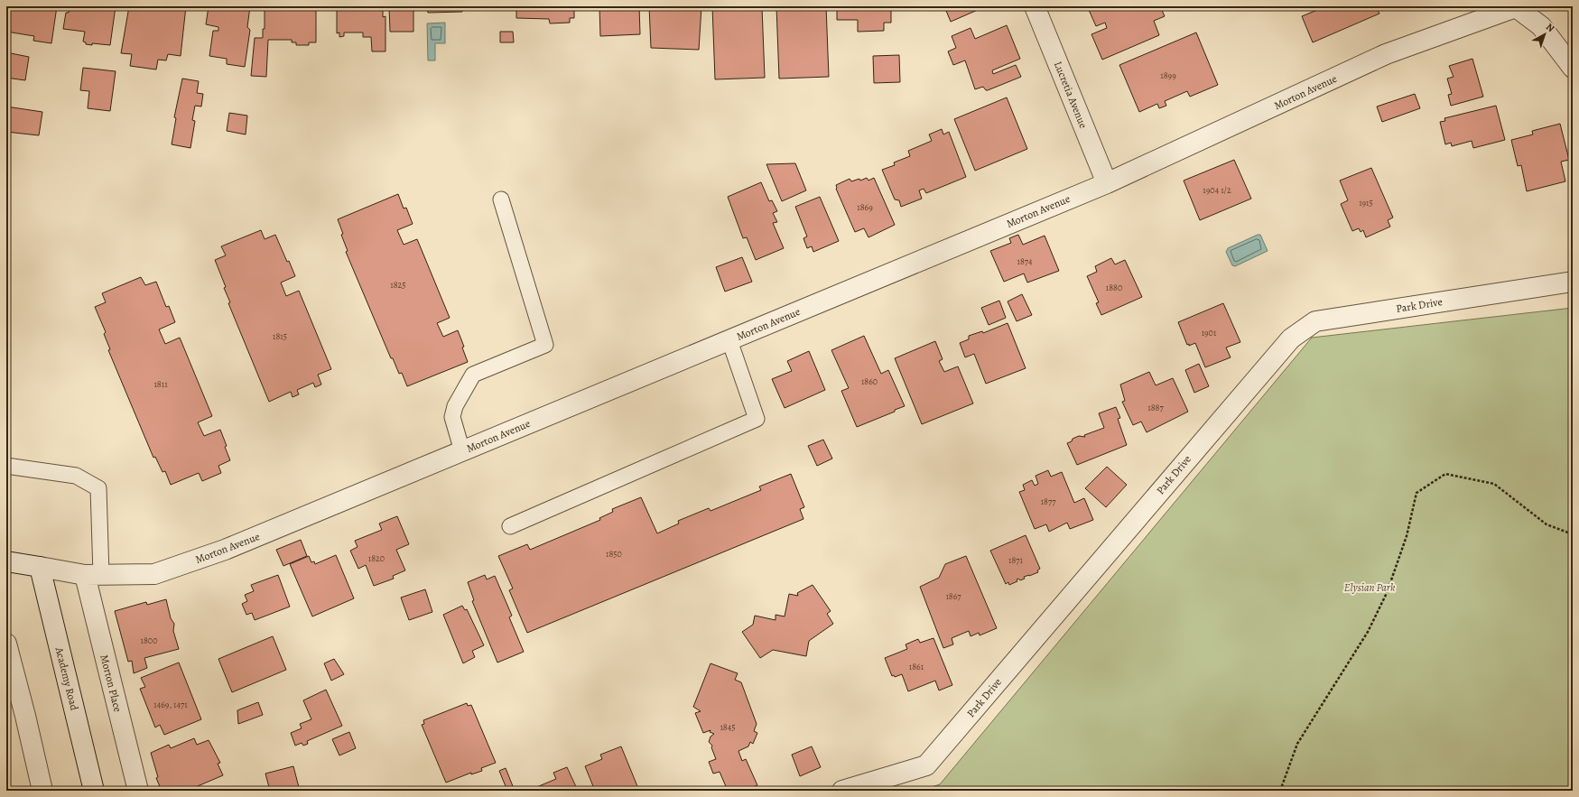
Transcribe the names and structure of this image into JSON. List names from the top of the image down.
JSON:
{
  "streets": {
    "street": [
      "Morton Avenue",
      "Lucretia Avenue",
      "Park Drive",
      "Academy Road",
      "Morton Place"
    ]
  },
  "crossings": [
    ["Morton Avenue", "Lucretia Avenue"],
    ["Morton Avenue", "Academy Road"],
    ["Morton Avenue", "Morton Place"]
  ],
  "parks": ["Elysian Park"],
  "house_numbers": [
    "1899",
    "1904 1/2",
    "1915",
    "1869",
    "1874",
    "1825",
    "1880",
    "1901",
    "1815",
    "1860",
    "1811",
    "1887",
    "1877",
    "1850",
    "1820",
    "1871",
    "1867",
    "1800",
    "1861",
    "1469, 1471",
    "1845"
  ],
  "north": "top right"
}
